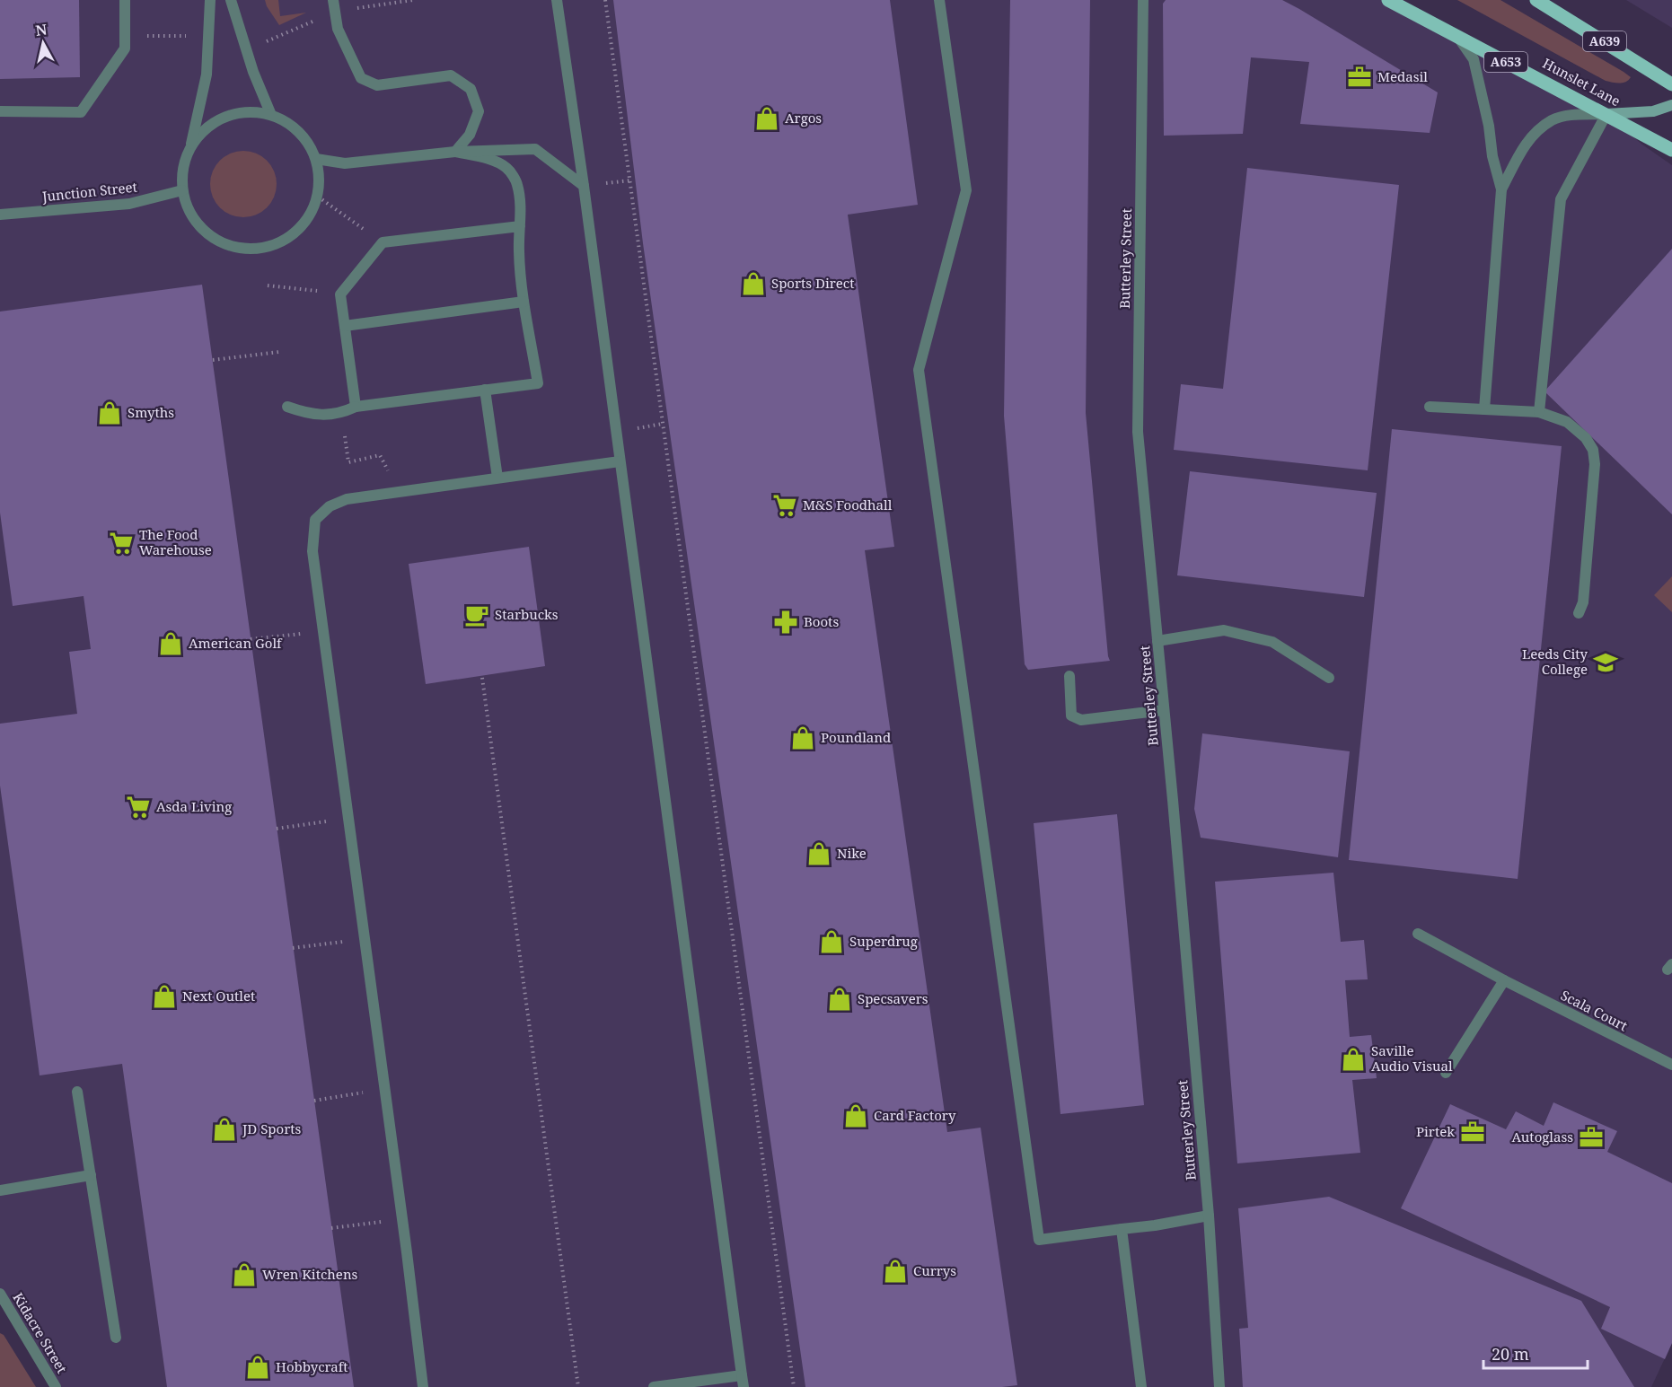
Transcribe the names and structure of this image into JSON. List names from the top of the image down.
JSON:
{
  "streets": {
    "main road": ["A639", "A653", "Hunslet Lane"],
    "street": [
      "Junction Street",
      "Butterley Street",
      "Scala Court",
      "Kidacre Street"
    ]
  },
  "places": {
    "office": ["Medasil", "Pirtek", "Autoglass"],
    "shop": [
      "Argos",
      "Sports Direct",
      "Smyths",
      "American Golf",
      "Poundland",
      "Nike",
      "Superdrug",
      "Next Outlet",
      "Specsavers",
      "Saville Audio Visual",
      "Card Factory",
      "JD Sports",
      "Currys",
      "Wren Kitchens",
      "Hobbycraft"
    ],
    "supermarket": ["M&S Foodhall", "The Food Warehouse", "Asda Living"],
    "cafe": ["Starbucks"],
    "pharmacy": ["Boots"],
    "school or university": ["Leeds City College"]
  },
  "scale_bar": "20 m",
  "north": "top"
}
